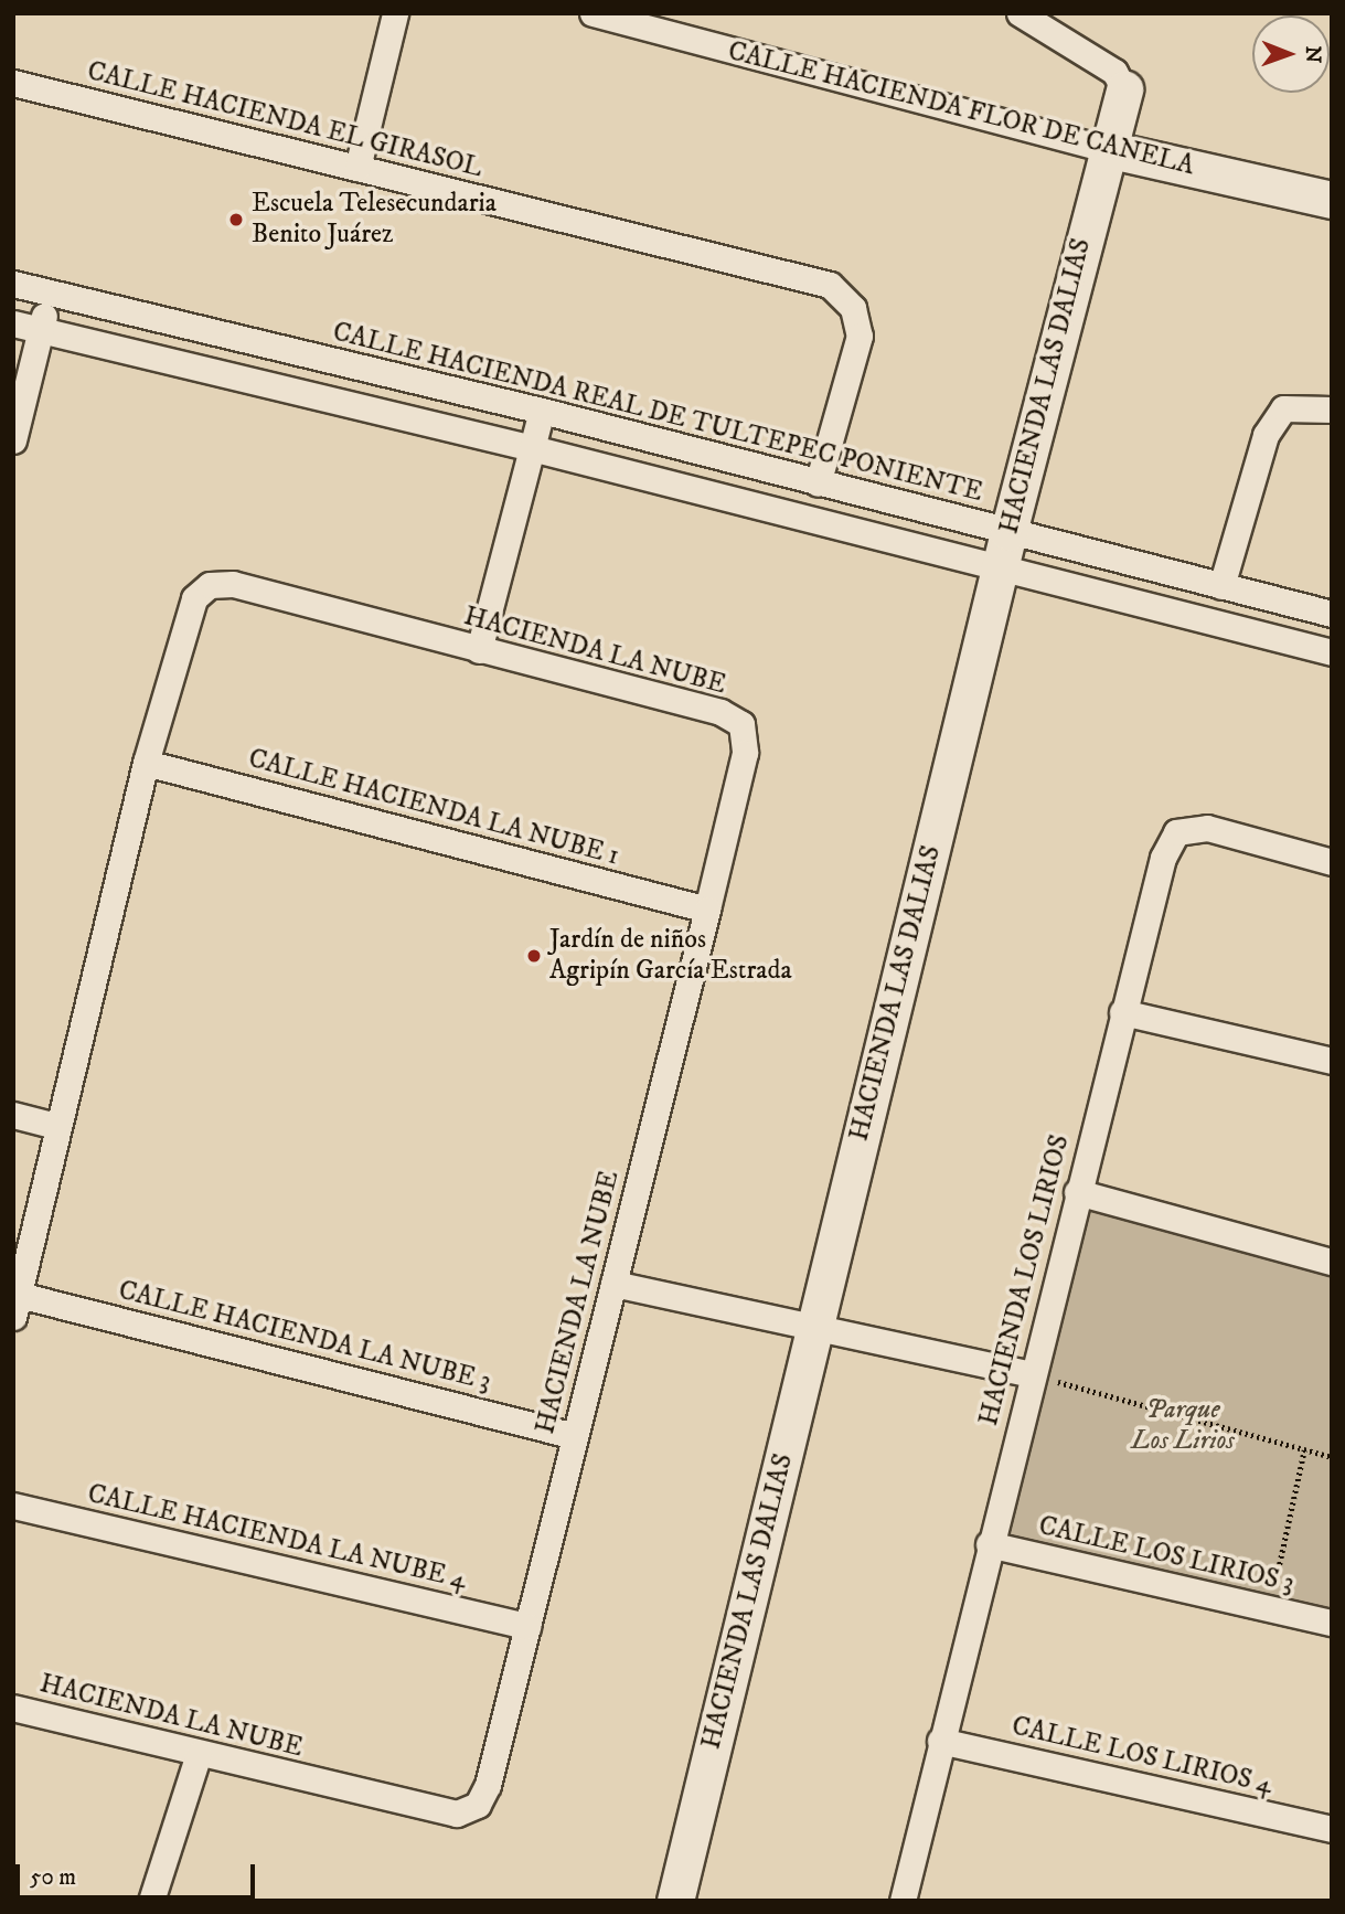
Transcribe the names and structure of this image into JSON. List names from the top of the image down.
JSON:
{
  "streets": {
    "street": [
      "CALLE HACIENDA FLOR DE CANELA",
      "CALLE HACIENDA EL GIRASOL",
      "HACIENDA LAS DALIAS",
      "CALLE HACIENDA REAL DE TULTEPEC PONIENTE",
      "HACIENDA LA NUBE",
      "CALLE HACIENDA LA NUBE 1",
      "HACIENDA LOS LIRIOS",
      "CALLE HACIENDA LA NUBE 3",
      "CALLE HACIENDA LA NUBE 4",
      "CALLE LOS LIRIOS 3",
      "CALLE LOS LIRIOS 4"
    ]
  },
  "crossings": [
    ["CALLE HACIENDA FLOR DE CANELA", "HACIENDA LAS DALIAS"],
    ["CALLE HACIENDA EL GIRASOL", "CALLE HACIENDA REAL DE TULTEPEC PONIENTE"],
    ["HACIENDA LAS DALIAS", "CALLE HACIENDA REAL DE TULTEPEC PONIENTE"],
    ["HACIENDA LA NUBE", "CALLE HACIENDA LA NUBE 1"],
    ["HACIENDA LA NUBE", "CALLE HACIENDA LA NUBE 3"],
    ["HACIENDA LA NUBE", "CALLE HACIENDA LA NUBE 4"],
    ["HACIENDA LOS LIRIOS", "CALLE LOS LIRIOS 3"],
    ["HACIENDA LOS LIRIOS", "CALLE LOS LIRIOS 4"]
  ],
  "parks": ["Parque Los Lirios"],
  "places": ["Escuela Telesecundaria Benito Juárez", "Jardín de niños Agripín García Estrada"],
  "scale_bar": "50 m",
  "north": "right"
}
